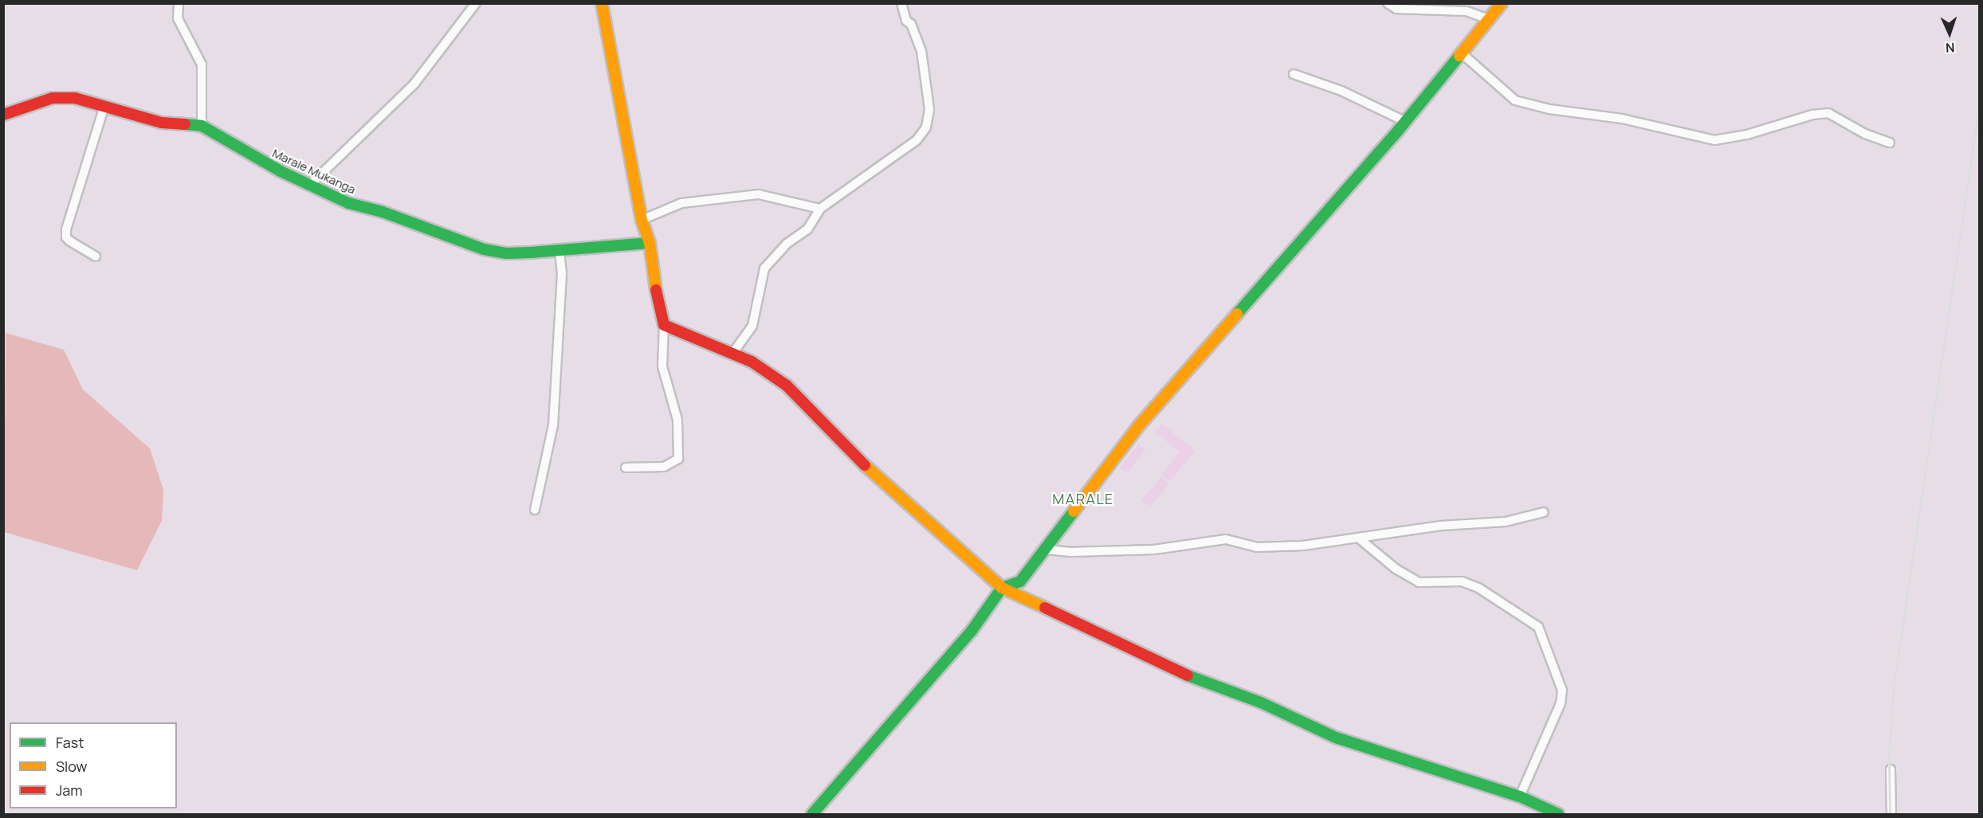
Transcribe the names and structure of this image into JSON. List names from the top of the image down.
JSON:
{
  "streets": {
    "street": ["Marale Mukanga"]
  },
  "districts": ["MARALE"],
  "legend": ["Fast", "Slow", "Jam"],
  "north": "bottom"
}
